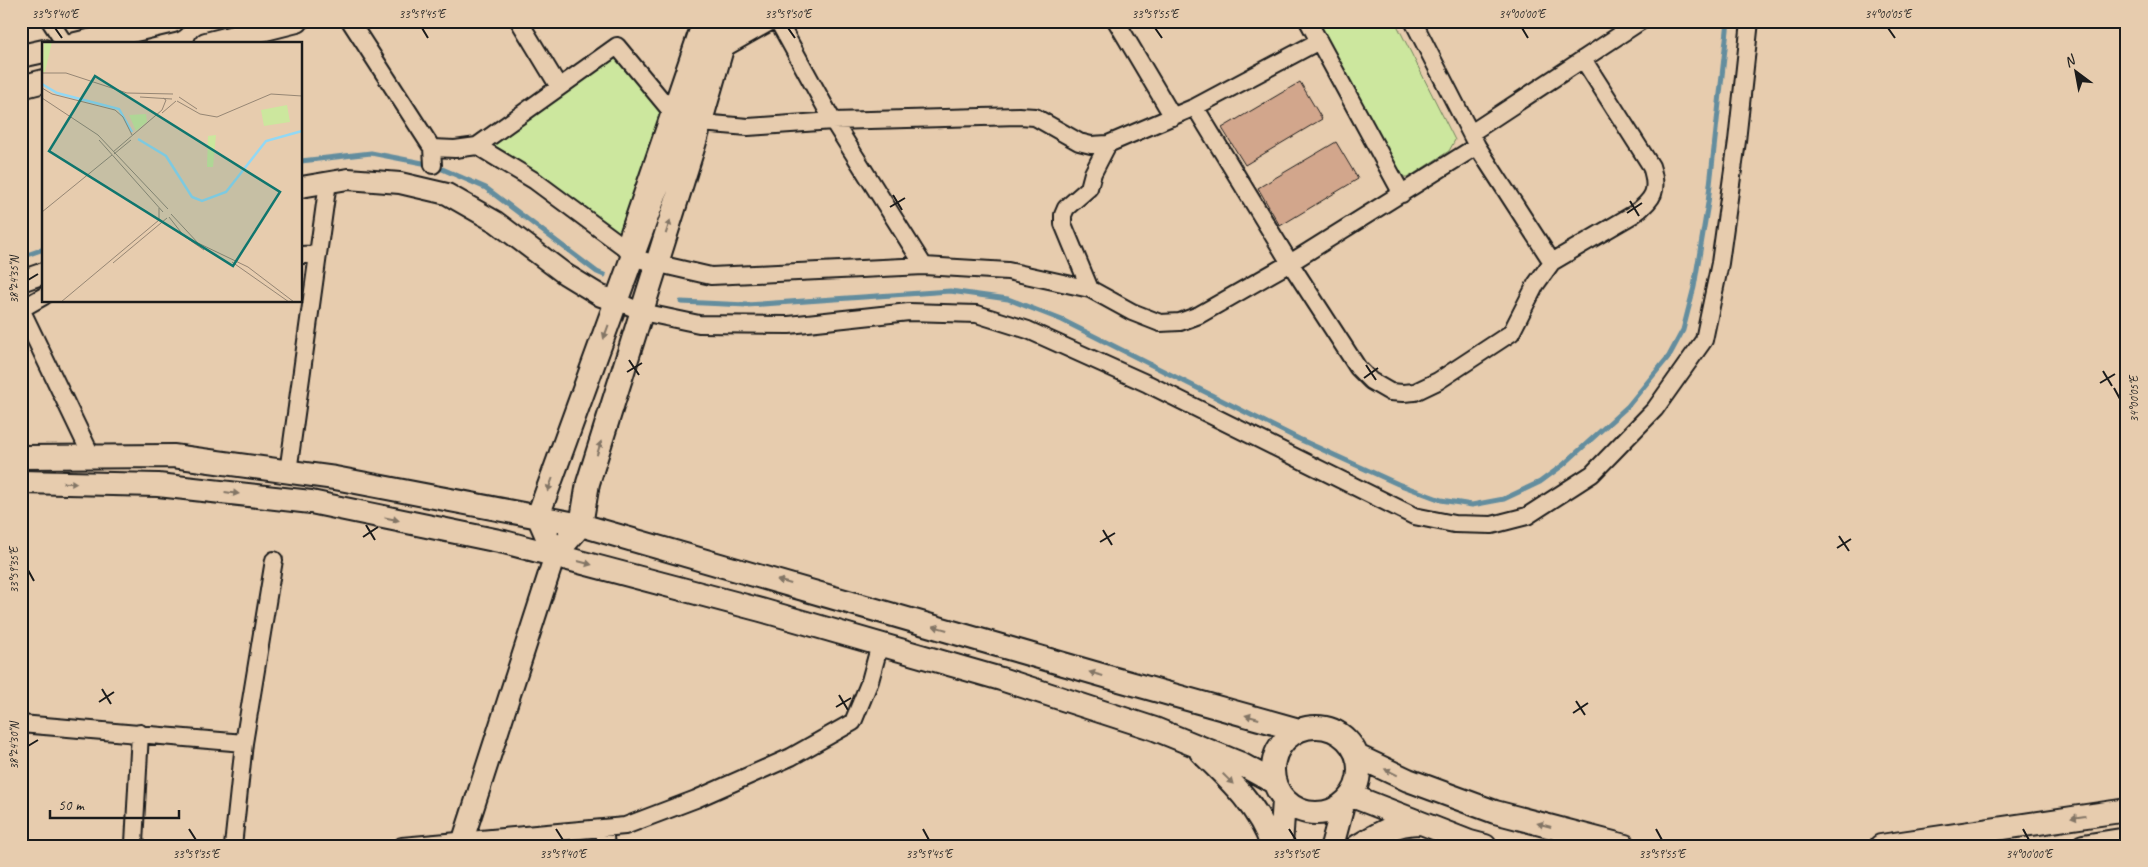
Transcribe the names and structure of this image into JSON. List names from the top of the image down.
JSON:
{
  "scale_bar": "50 m",
  "north": "top left",
  "coordinates": [
    "33°59'40\"E",
    "33°59'45\"E",
    "33°59'50\"E",
    "33°59'55\"E",
    "34°00'00\"E",
    "34°00'05\"E",
    "38°24'35\"N",
    "33°59'35\"E",
    "38°24'30\"N"
  ]
}
